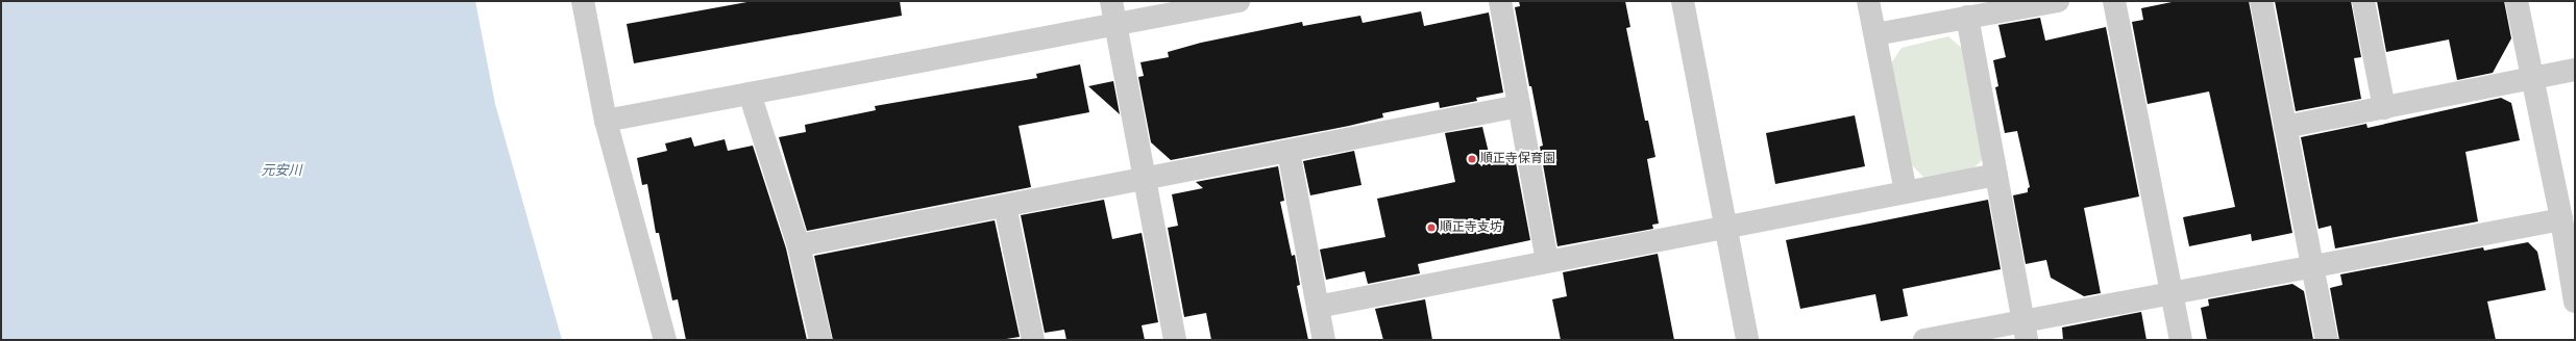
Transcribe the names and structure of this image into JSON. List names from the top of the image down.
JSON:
{
  "water": ["元安川"],
  "places": ["順正寺保育園", "順正寺支坊"]
}
